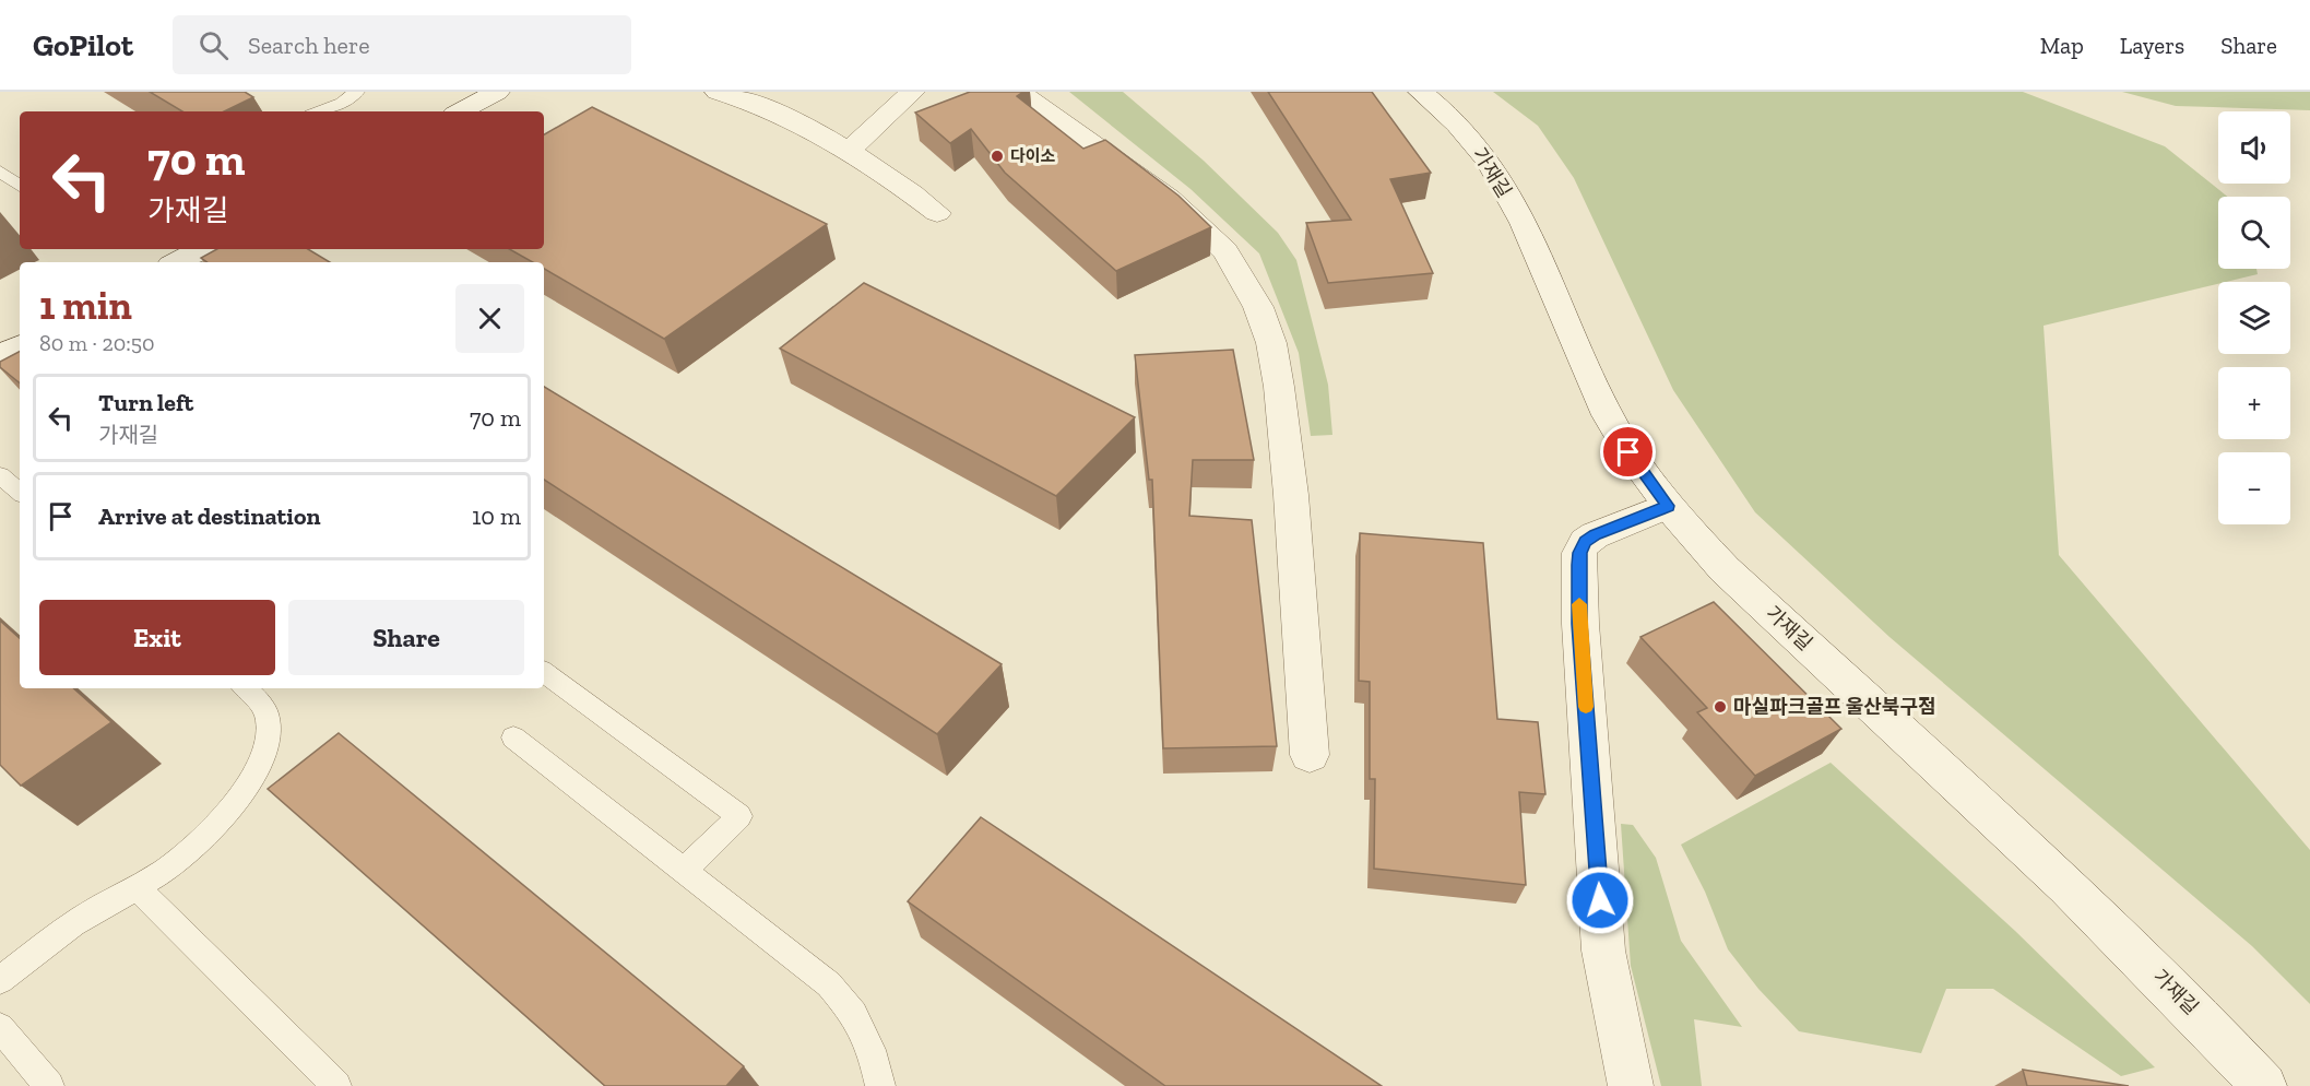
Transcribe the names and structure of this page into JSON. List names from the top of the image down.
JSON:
{
  "streets": {
    "street": ["가재길"]
  },
  "places": ["다이소", "마실파크골프 울산북구점"],
  "page": {
    "header": "GoPilot",
    "search": "Search here",
    "nav": ["Map", "Layers", "Share"],
    "map_buttons": ["+", "−"],
    "turn": ["70 m", "가재길"],
    "heading": ["1 min", "80 m · 20:50"],
    "list": [
      {
        "name": "Turn left",
        "note": "가재길",
        "value": "70 m"
      },
      {
        "name": "Arrive at destination",
        "value": "10 m"
      }
    ],
    "buttons": ["Exit", "Share"]
  }
}
